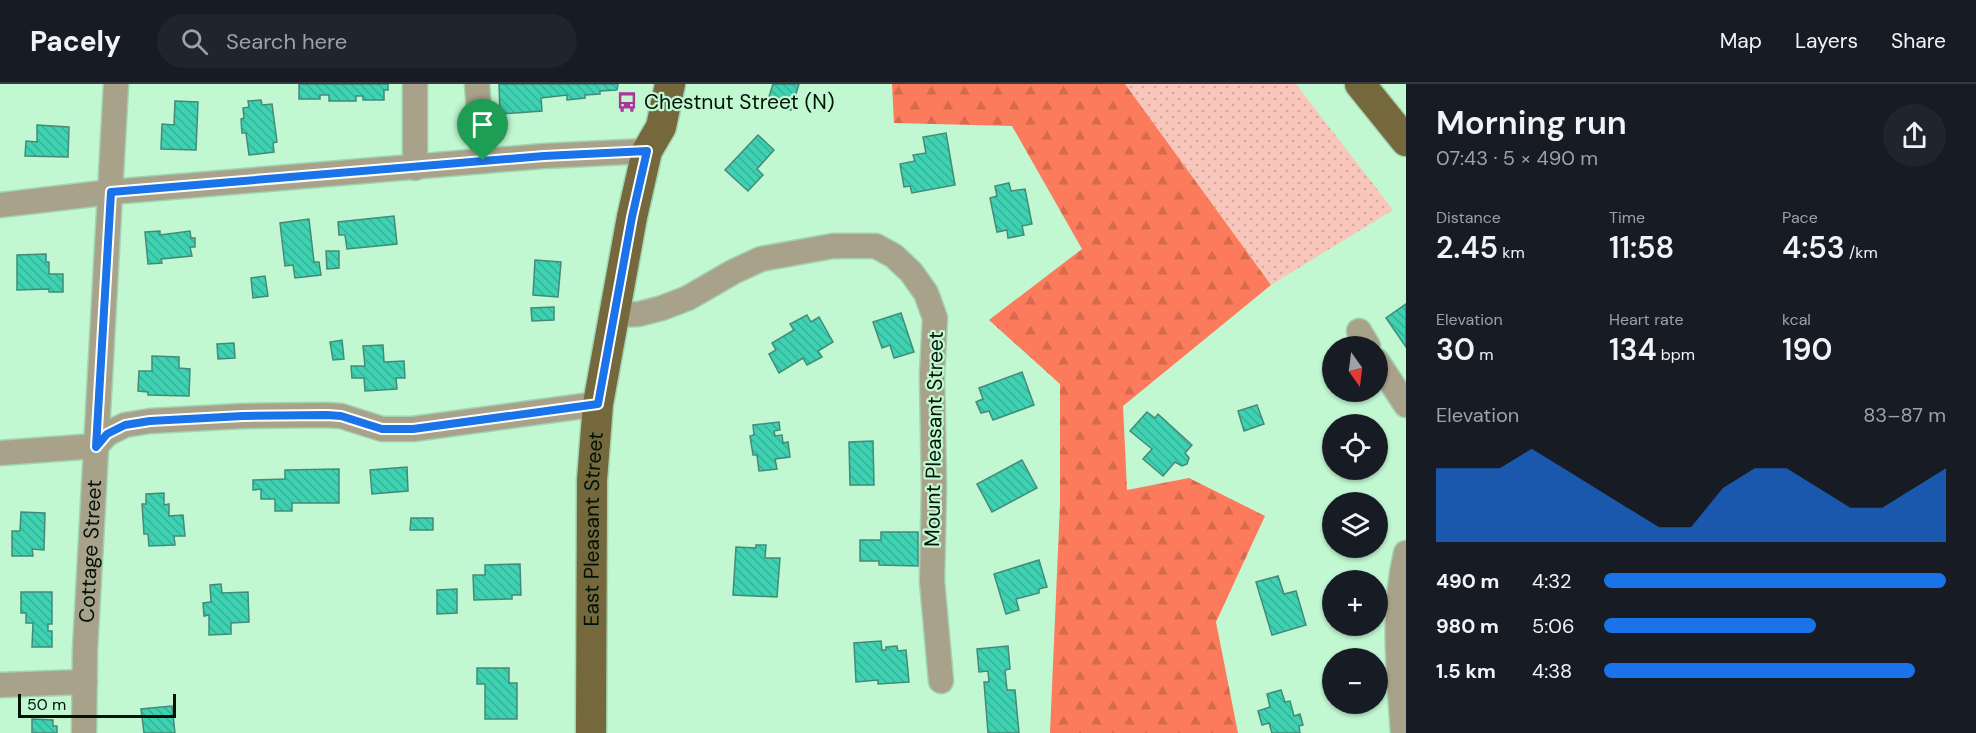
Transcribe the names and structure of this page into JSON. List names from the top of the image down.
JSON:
{
  "streets": {
    "main road": ["East Pleasant Street"],
    "street": ["Mount Pleasant Street", "Cottage Street"]
  },
  "crossings": [
    ["Mount Pleasant Street", "East Pleasant Street"]
  ],
  "places": {
    "bus stop": ["Chestnut Street (N)"]
  },
  "scale_bar": "50 m",
  "north": "bottom",
  "page": {
    "header": "Pacely",
    "search": "Search here",
    "nav": ["Map", "Layers", "Share"],
    "heading": ["Morning run", "07:43 · 5 × 490 m"],
    "stats": [
      ["Distance", "2.45 km"],
      ["Time", "11:58"],
      ["Pace", "4:53 /km"],
      ["Elevation", "30 m"],
      ["Heart rate", "134 bpm"],
      ["kcal", "190"]
    ],
    "map_buttons": ["+", "−"],
    "chart": ["Elevation", "83–87 m"],
    "list": [
      {
        "name": "490 m",
        "note": "4:32"
      },
      {
        "name": "980 m",
        "note": "5:06"
      },
      {
        "name": "1.5 km",
        "note": "4:38"
      }
    ],
    "scale": "50 m"
  }
}
